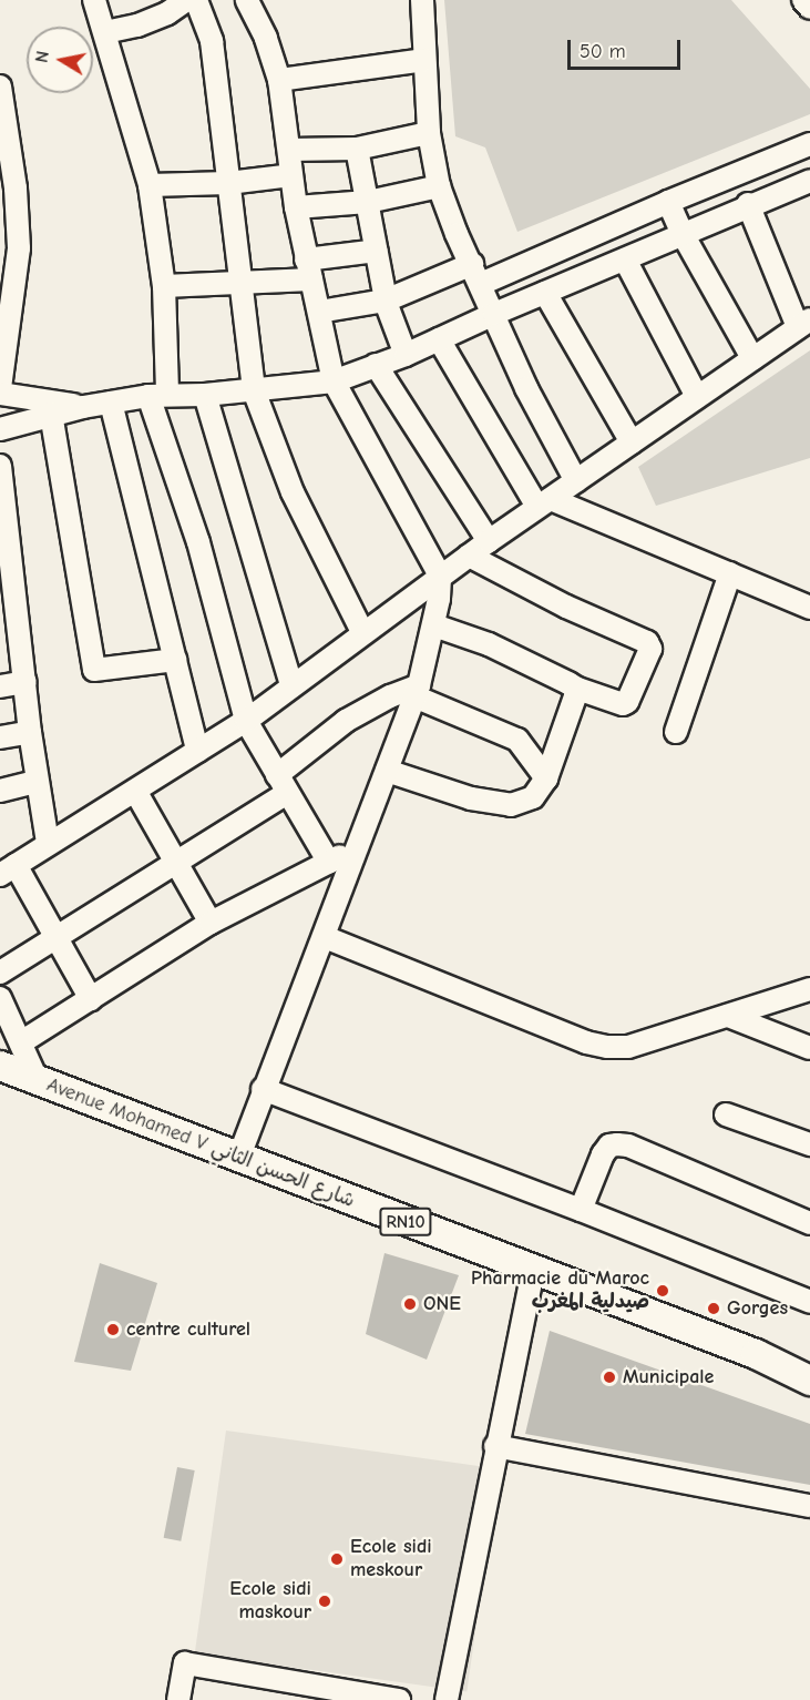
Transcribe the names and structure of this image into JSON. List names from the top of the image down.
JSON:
{
  "streets": {
    "main road": ["Avenue Mohamed V شارع الحسن الثاني", "RN10"]
  },
  "places": [
    "Pharmacie du Maroc صيدلية المغرب",
    "ONE",
    "Gorges",
    "centre culturel",
    "Municipale",
    "Ecole sidi meskour",
    "Ecole sidi maskour"
  ],
  "scale_bar": "50 m",
  "north": "left"
}
